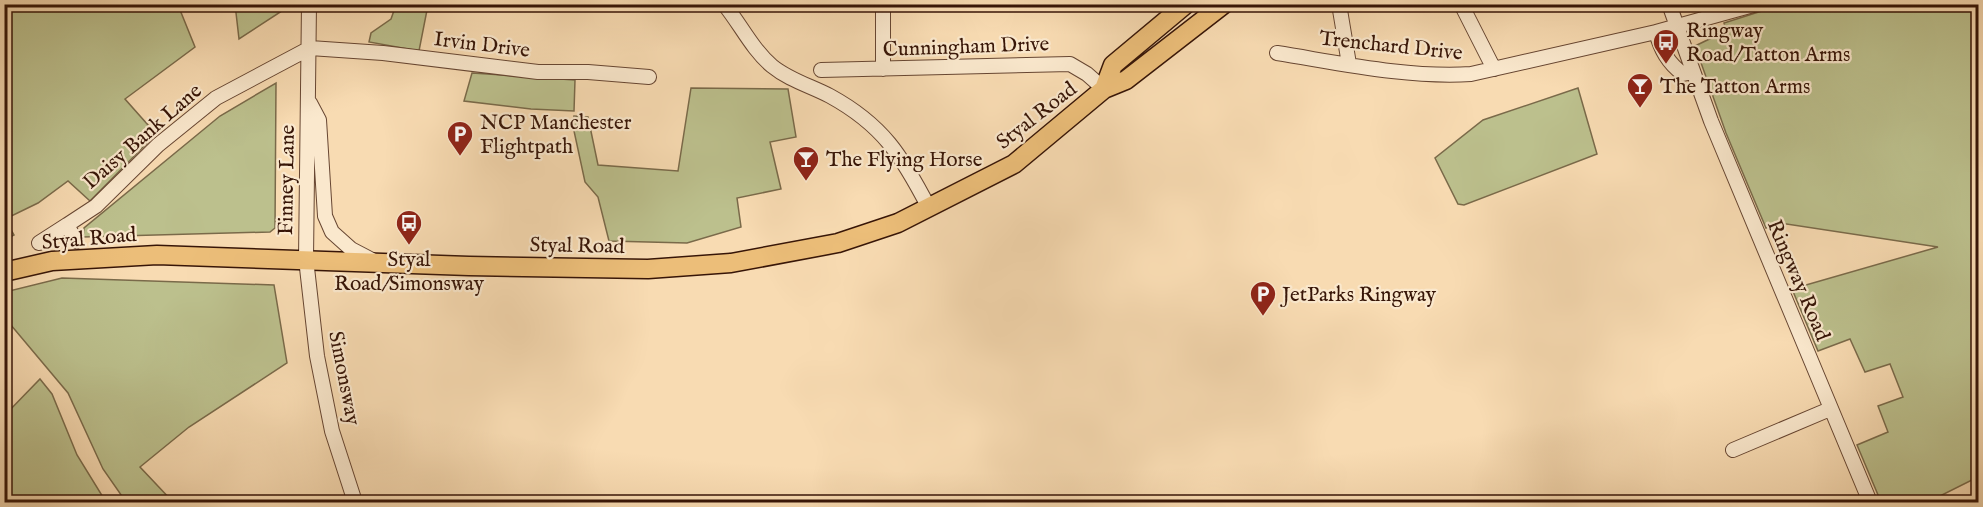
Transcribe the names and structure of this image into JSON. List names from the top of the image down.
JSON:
{
  "streets": {
    "main road": ["Styal Road"],
    "street": [
      "Irvin Drive",
      "Trenchard Drive",
      "Cunningham Drive",
      "Daisy Bank Lane",
      "Finney Lane",
      "Ringway Road",
      "Simonsway"
    ]
  },
  "crossings": [
    ["Irvin Drive", "Daisy Bank Lane"],
    ["Irvin Drive", "Finney Lane"],
    ["Trenchard Drive", "Ringway Road"],
    ["Cunningham Drive", "Styal Road"],
    ["Styal Road", "Finney Lane"],
    ["Styal Road", "Simonsway"],
    ["Daisy Bank Lane", "Finney Lane"],
    ["Finney Lane", "Simonsway"]
  ],
  "places": {
    "bus stop": ["Ringway Road/Tatton Arms", "Styal Road/Simonsway"],
    "bar": ["The Tatton Arms", "The Flying Horse"],
    "parking": ["NCP Manchester Flightpath", "JetParks Ringway"]
  }
}
